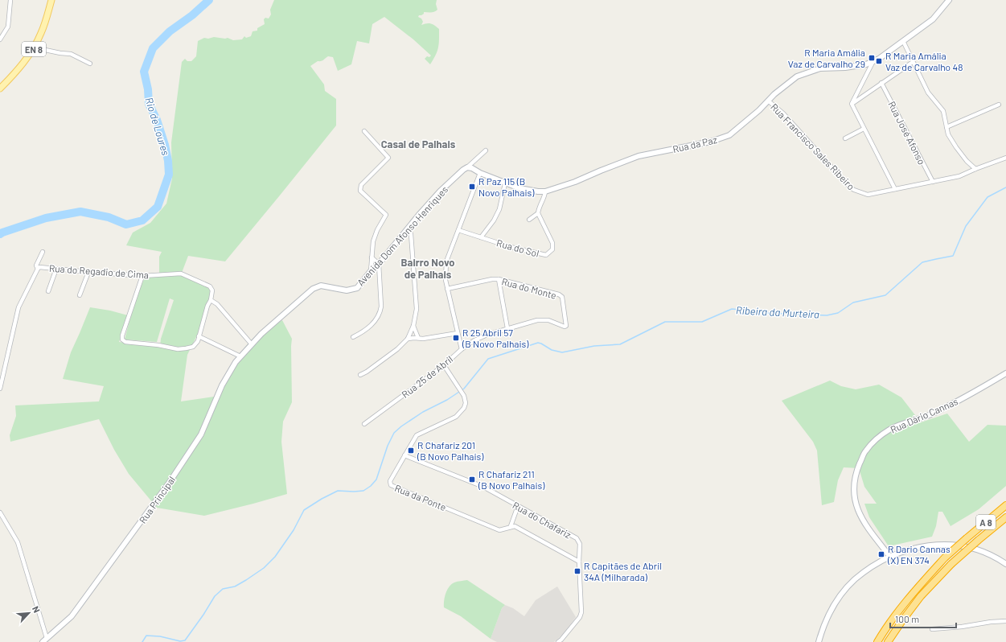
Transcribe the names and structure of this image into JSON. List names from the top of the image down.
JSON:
{
  "streets": {
    "highway": ["A 8"],
    "main road": ["EN 8"],
    "street": [
      "Rua José Afonso",
      "Rua da Paz",
      "Rua Francisco Sales Ribeiro",
      "Avenida Dom Afonso Henriques",
      "Rua do Sol",
      "Rua do Regadio de Cima",
      "Rua do Monte",
      "Rua 25 de Abril",
      "Rua Dário Cannas",
      "Rua da Ponte",
      "Rua Principal",
      "Rua do Chafariz"
    ]
  },
  "crossings": [
    ["Rua José Afonso", "Rua Francisco Sales Ribeiro"],
    ["Rua da Paz", "Rua Francisco Sales Ribeiro"],
    ["Rua da Paz", "Avenida Dom Afonso Henriques"],
    ["Avenida Dom Afonso Henriques", "Rua Principal"],
    ["Rua do Monte", "Rua 25 de Abril"],
    ["Rua 25 de Abril", "Rua da Ponte"],
    ["Rua da Ponte", "Rua do Chafariz"]
  ],
  "districts": ["Casal de Palhais", "Bairro Novo de Palhais"],
  "water": ["Rio de Loures", "Ribeira da Murteira"],
  "places": {
    "transit": [
      "R Maria Amália Vaz de Carvalho 29",
      "R Maria Amália Vaz de Carvalho 48",
      "R Paz 115 (B Novo Palhais)",
      "R 25 Abril 57 (B Novo Palhais)",
      "R Chafariz 201 (B Novo Palhais)",
      "R Chafariz 211 (B Novo Palhais)",
      "R Dario Cannas (X) EN 374",
      "R Capitães de Abril 34A (Milharada)"
    ]
  },
  "scale_bar": "100 m",
  "north": "top right"
}
